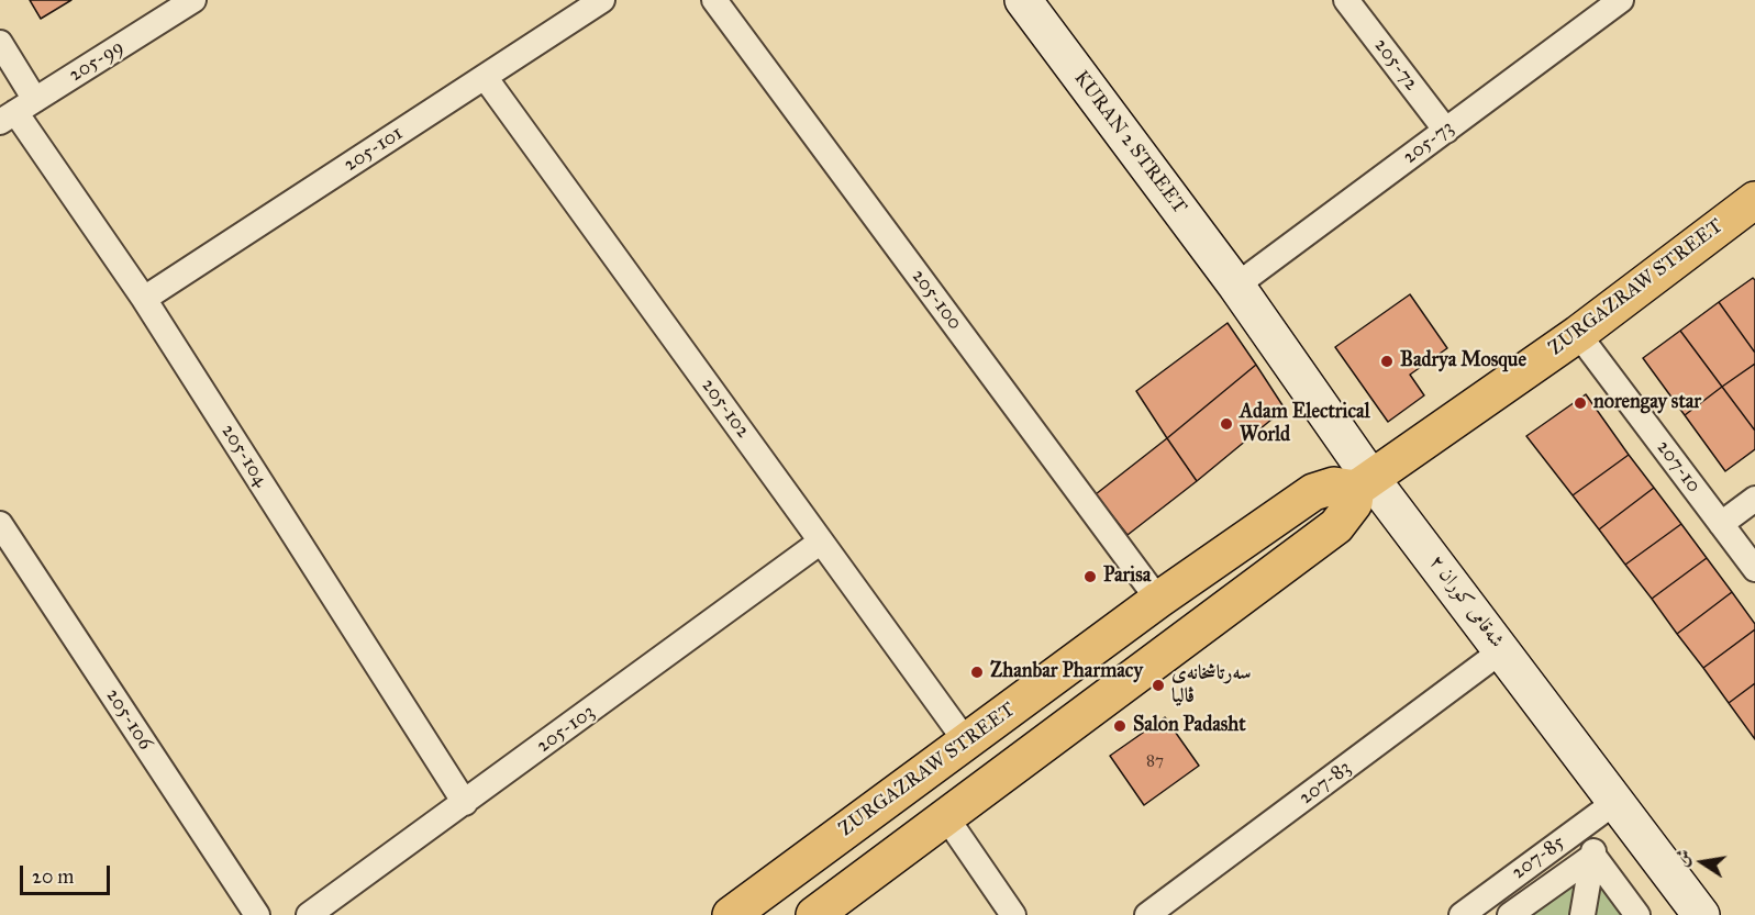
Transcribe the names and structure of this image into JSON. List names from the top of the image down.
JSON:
{
  "streets": {
    "main road": ["ZURGAZRAW STREET"],
    "street": [
      "205-99",
      "205-72",
      "KURAN 2 STREET",
      "205-73",
      "205-101",
      "205-100",
      "205-102",
      "205-104",
      "207-10",
      "شەقامی کوران ٢",
      "205-106",
      "205-103",
      "207-83",
      "207-85"
    ]
  },
  "crossings": [
    ["205-99", "205-104"],
    ["205-72", "205-73"],
    ["KURAN 2 STREET", "205-73"],
    ["KURAN 2 STREET", "شەقامی کوران ٢"],
    ["205-73", "شەقامی کوران ٢"],
    ["205-101", "205-102"],
    ["205-101", "205-104"],
    ["ZURGAZRAW STREET", "205-100"],
    ["ZURGAZRAW STREET", "205-102"],
    ["ZURGAZRAW STREET", "207-10"],
    ["ZURGAZRAW STREET", "شەقامی کوران ٢"],
    ["205-102", "205-103"],
    ["205-104", "205-103"],
    ["شەقامی کوران ٢", "207-83"],
    ["شەقامی کوران ٢", "207-85"]
  ],
  "places": [
    "Badrya Mosque",
    "norengay star",
    "Adam Electrical World",
    "Parisa",
    "Zhanbar Pharmacy",
    "سەرتاشخانەی ڤالیا",
    "Salon Padasht"
  ],
  "house_numbers": ["87"],
  "scale_bar": "20 m",
  "north": "left"
}
